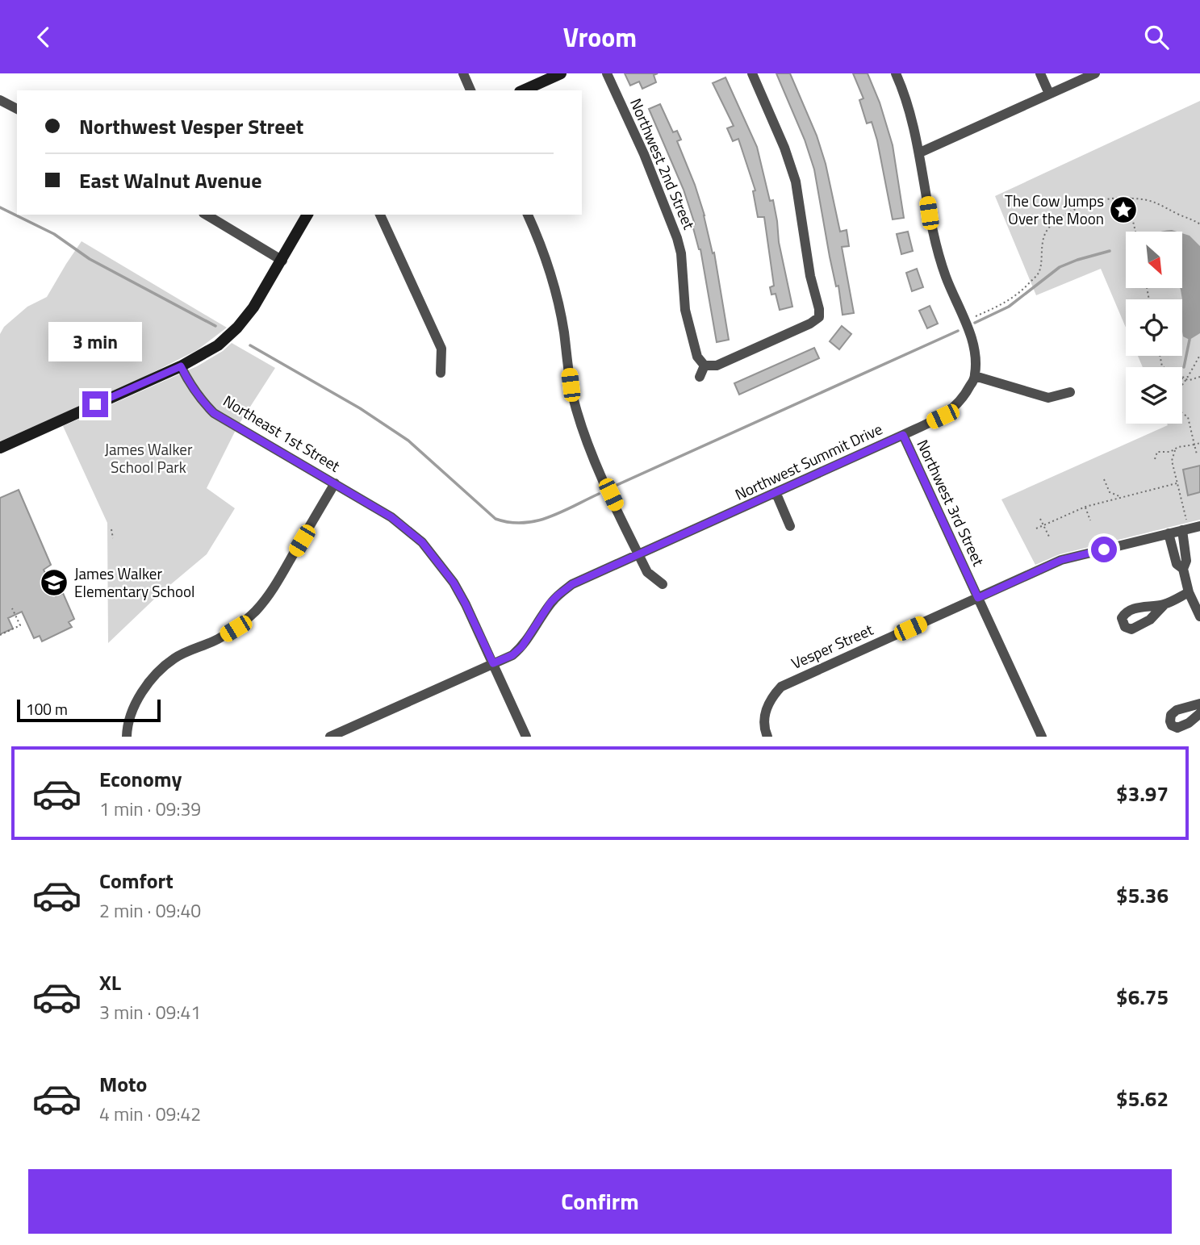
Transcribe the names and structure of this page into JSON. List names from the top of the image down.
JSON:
{
  "streets": {
    "street": [
      "Northwest 2nd Street",
      "Northeast 1st Street",
      "Northwest Summit Drive",
      "Northwest 3rd Street",
      "Vesper Street"
    ]
  },
  "crossings": [
    ["Northeast 1st Street", "Northwest Summit Drive"],
    ["Northwest Summit Drive", "Northwest 3rd Street"],
    ["Northwest 3rd Street", "Vesper Street"]
  ],
  "parks": ["James Walker School Park"],
  "places": {
    "place": ["The Cow Jumps Over the Moon"],
    "school or university": ["James Walker Elementary School"]
  },
  "scale_bar": "100 m",
  "north": "bottom right",
  "page": {
    "header": "Vroom",
    "banner": ["Northwest Vesper Street", "East Walnut Avenue"],
    "bubble": "3 min",
    "scale": "100 m",
    "list": [
      {
        "name": "Economy",
        "note": "1 min · 09:39",
        "value": "$3.97"
      },
      {
        "name": "Comfort",
        "note": "2 min · 09:40",
        "value": "$5.36"
      },
      {
        "name": "XL",
        "note": "3 min · 09:41",
        "value": "$6.75"
      },
      {
        "name": "Moto",
        "note": "4 min · 09:42",
        "value": "$5.62"
      }
    ],
    "buttons": "Confirm"
  }
}
